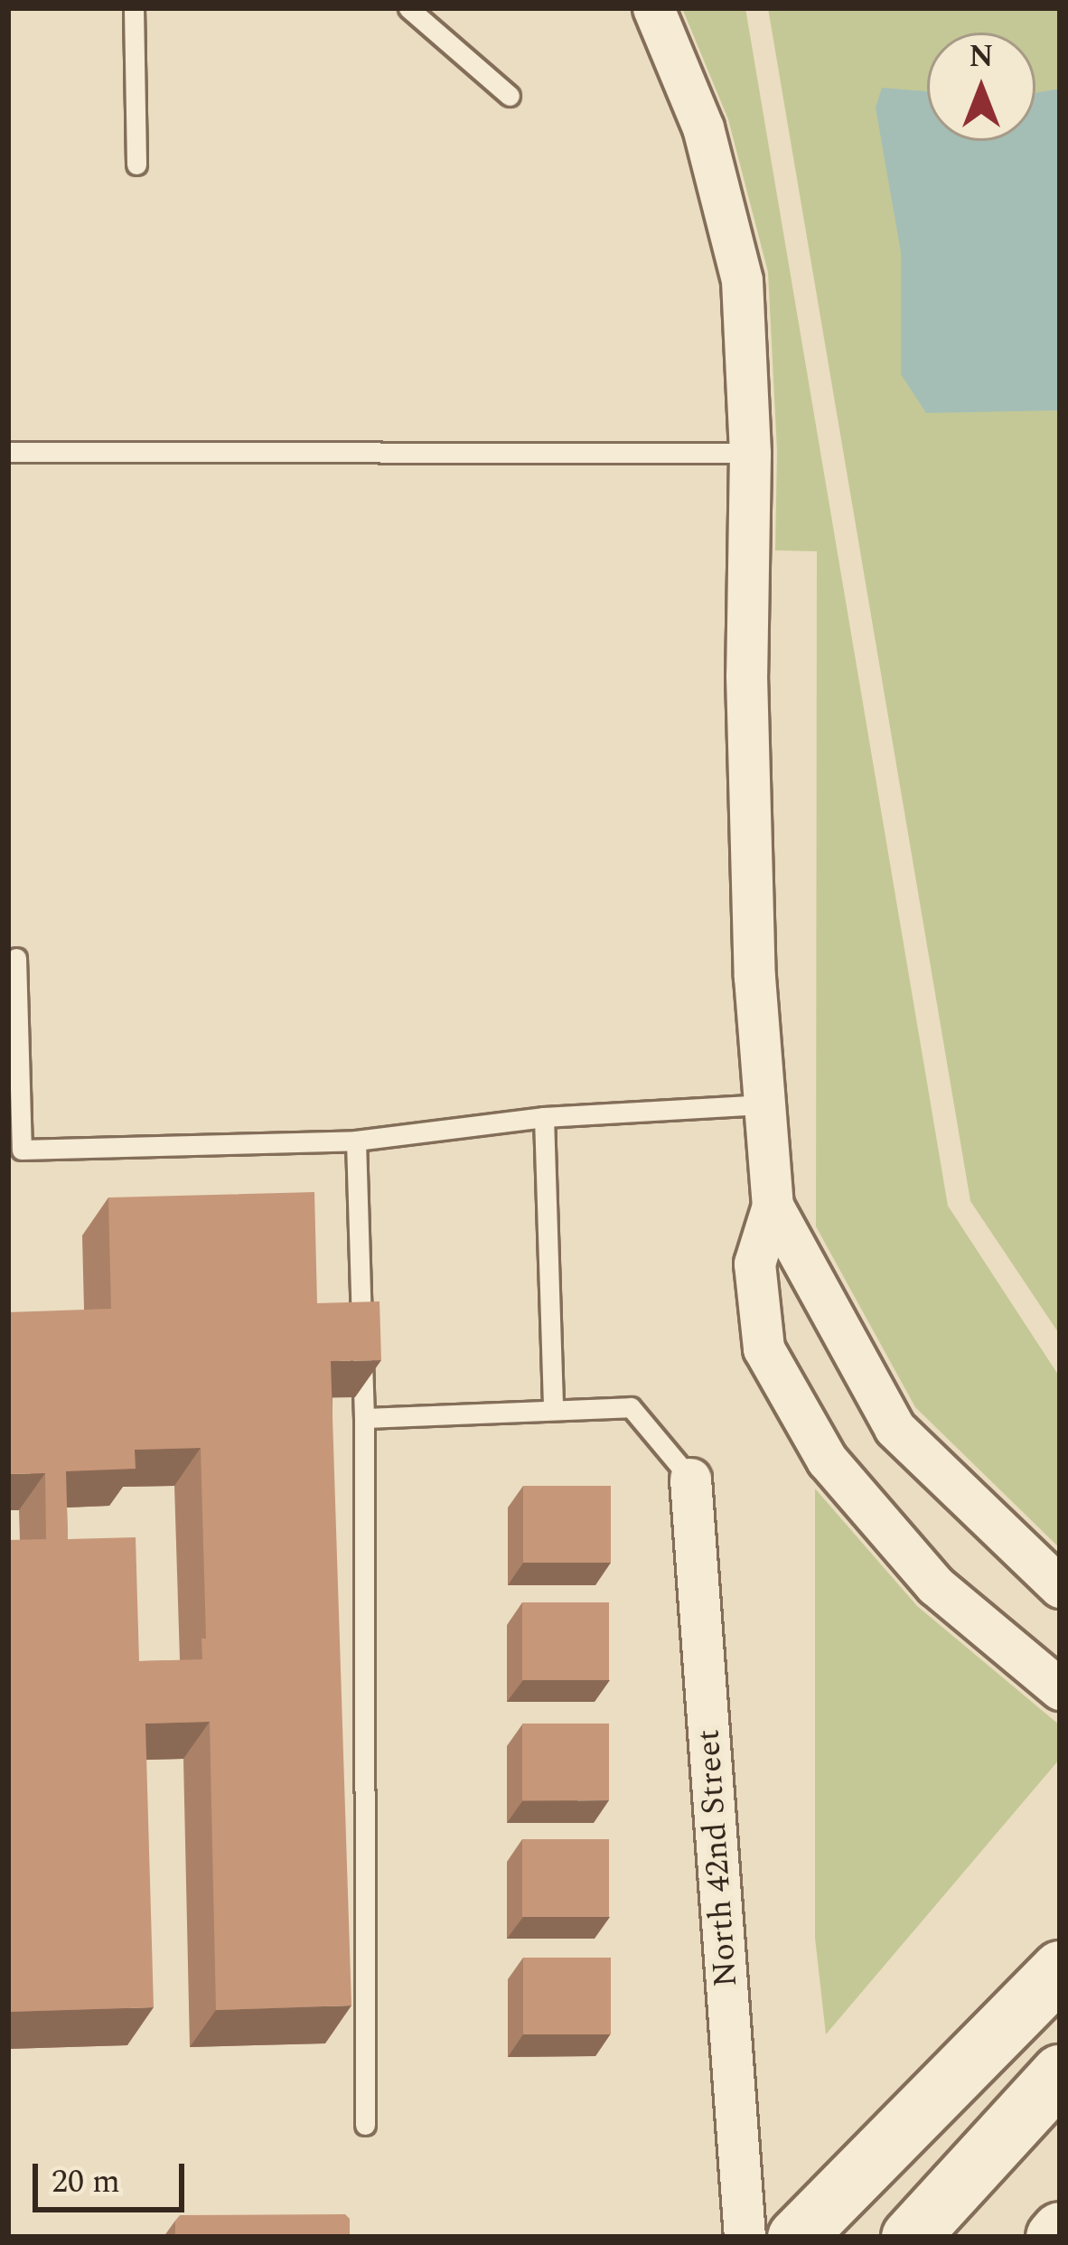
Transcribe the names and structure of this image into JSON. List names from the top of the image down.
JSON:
{
  "streets": {
    "street": ["North 42nd Street"]
  },
  "scale_bar": "20 m",
  "north": "top"
}
